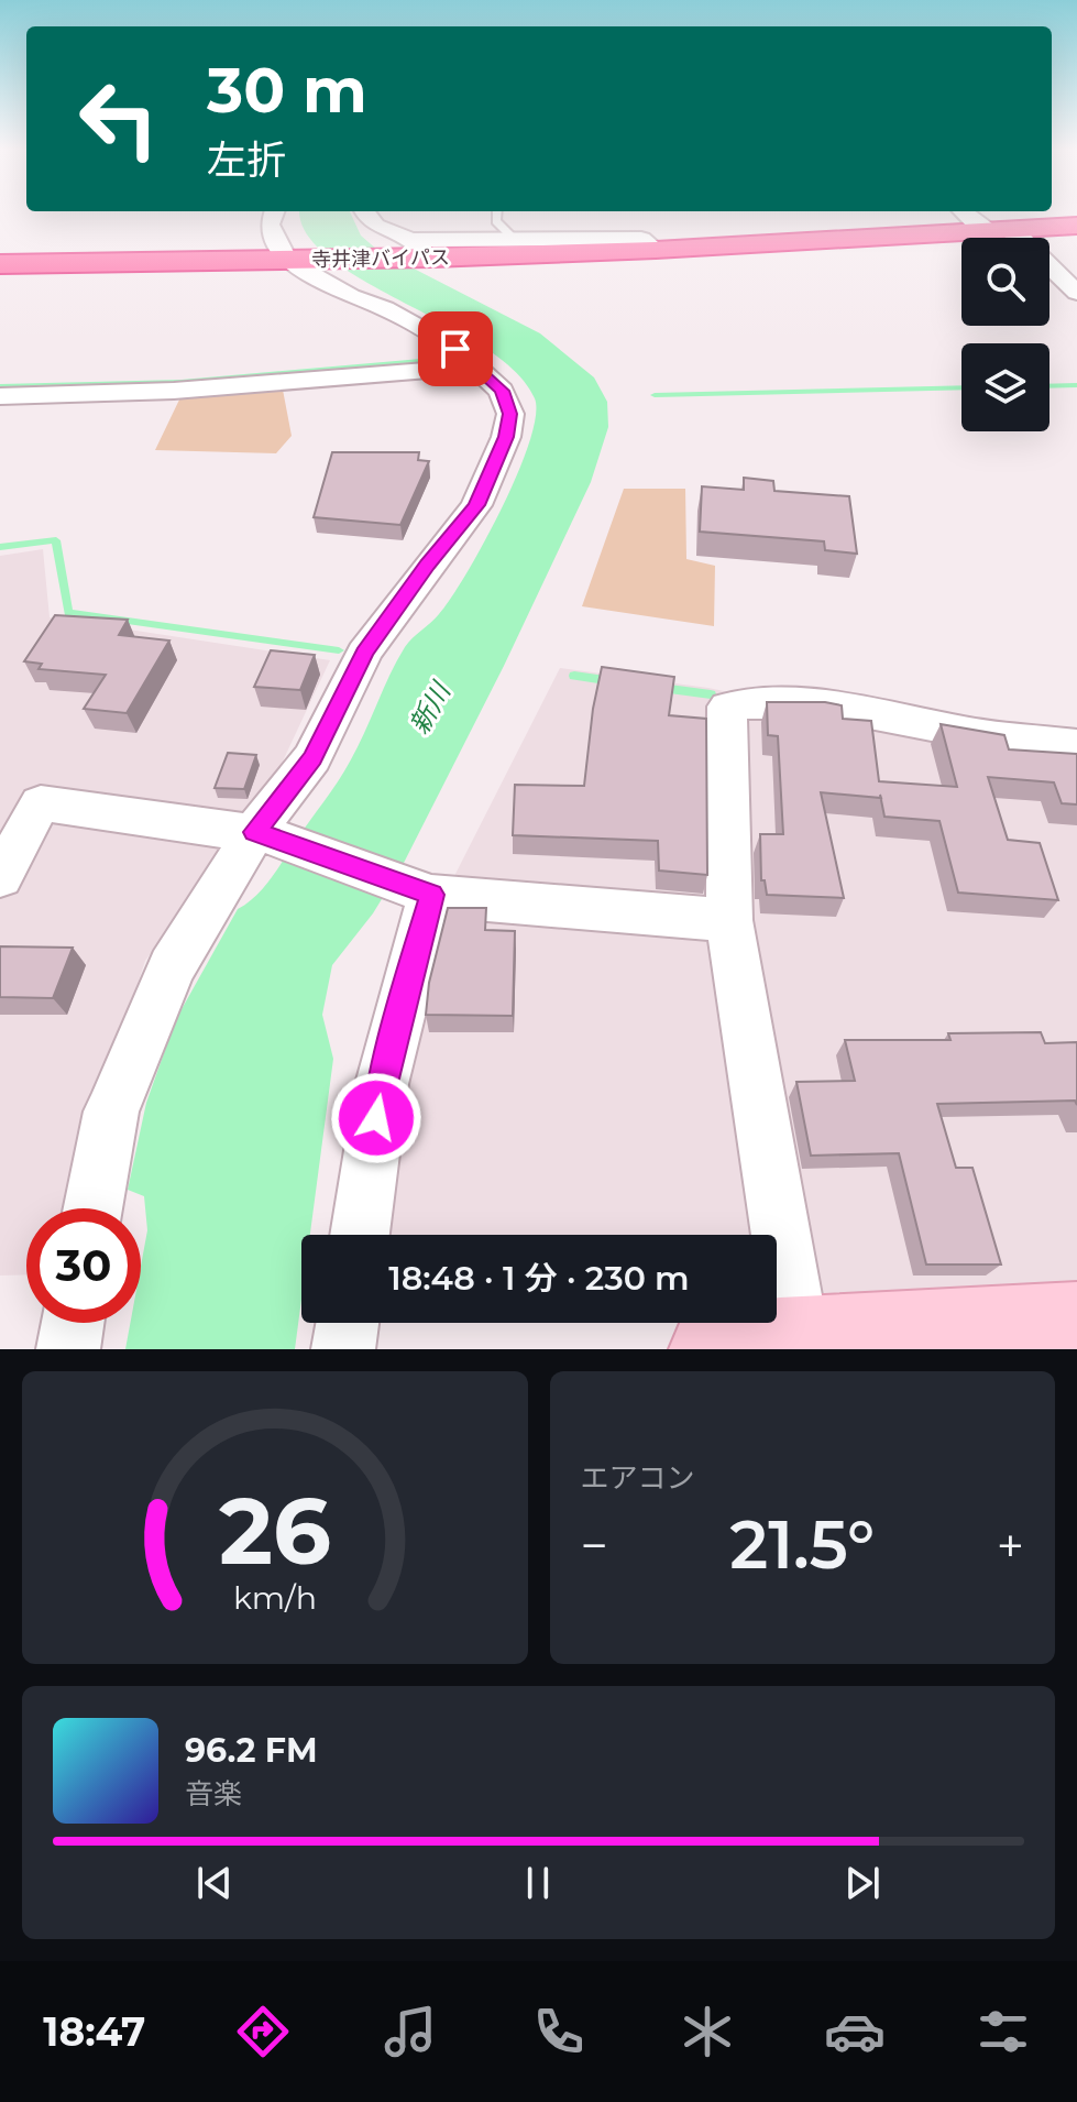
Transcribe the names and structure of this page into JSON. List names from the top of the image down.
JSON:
{
  "streets": {
    "highway": ["寺井津バイパス"]
  },
  "water": ["新川"],
  "page": {
    "turn": ["30 m", "左折"],
    "limit": "30",
    "trip": "18:48 · 1 分 · 230 m",
    "tile": "エアコン",
    "heat": ["−", "21.5°", "+"],
    "song": ["96.2 FM", "音楽"],
    "tabs": "18:47",
    "gauge": ["26", "km/h"]
  }
}
